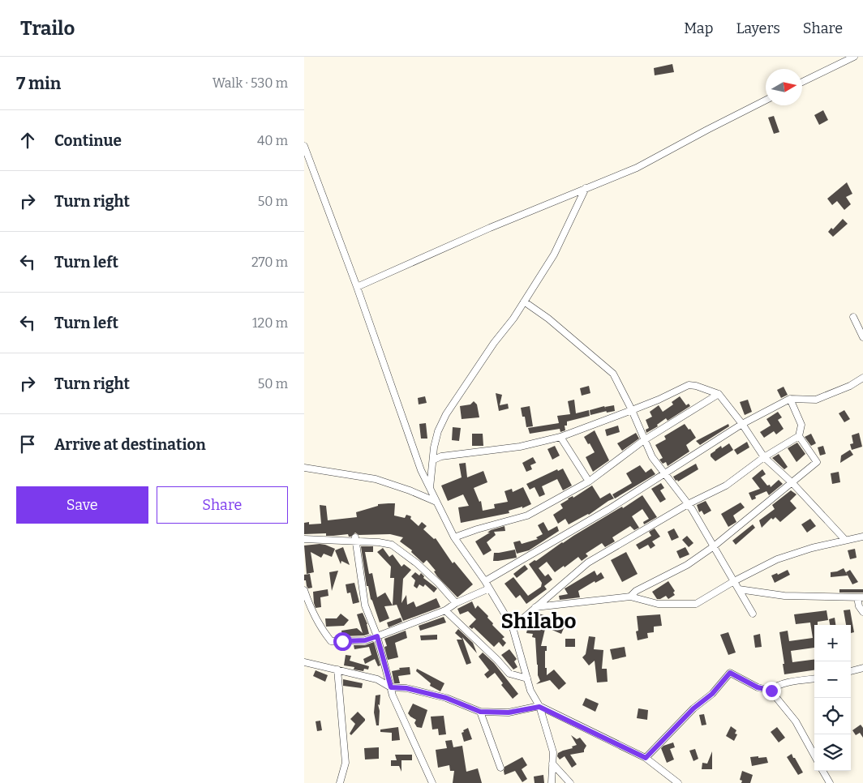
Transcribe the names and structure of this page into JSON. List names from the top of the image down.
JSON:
{
  "districts": ["Shilabo"],
  "north": "right",
  "page": {
    "header": "Trailo",
    "nav": ["Map", "Layers", "Share"],
    "heading": ["7 min", "Walk · 530 m"],
    "list": [
      ["Continue", "40 m"],
      ["Turn right", "50 m"],
      ["Turn left", "270 m"],
      ["Turn left", "120 m"],
      ["Turn right", "50 m"],
      "Arrive at destination"
    ],
    "buttons": ["Save", "Share"],
    "map_buttons": ["+", "−"]
  }
}
